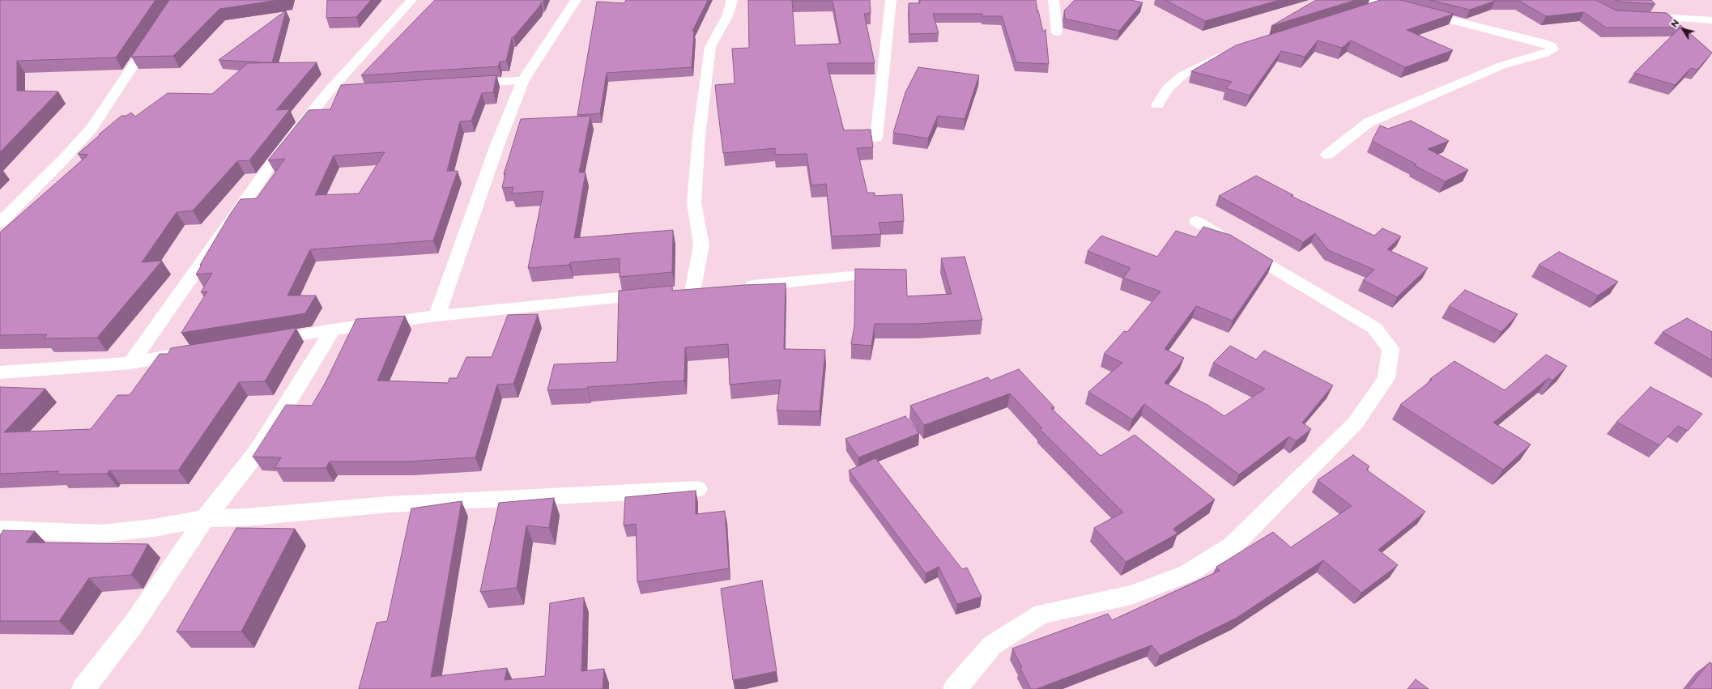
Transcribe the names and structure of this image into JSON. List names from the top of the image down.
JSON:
{
  "north": "top left"
}
